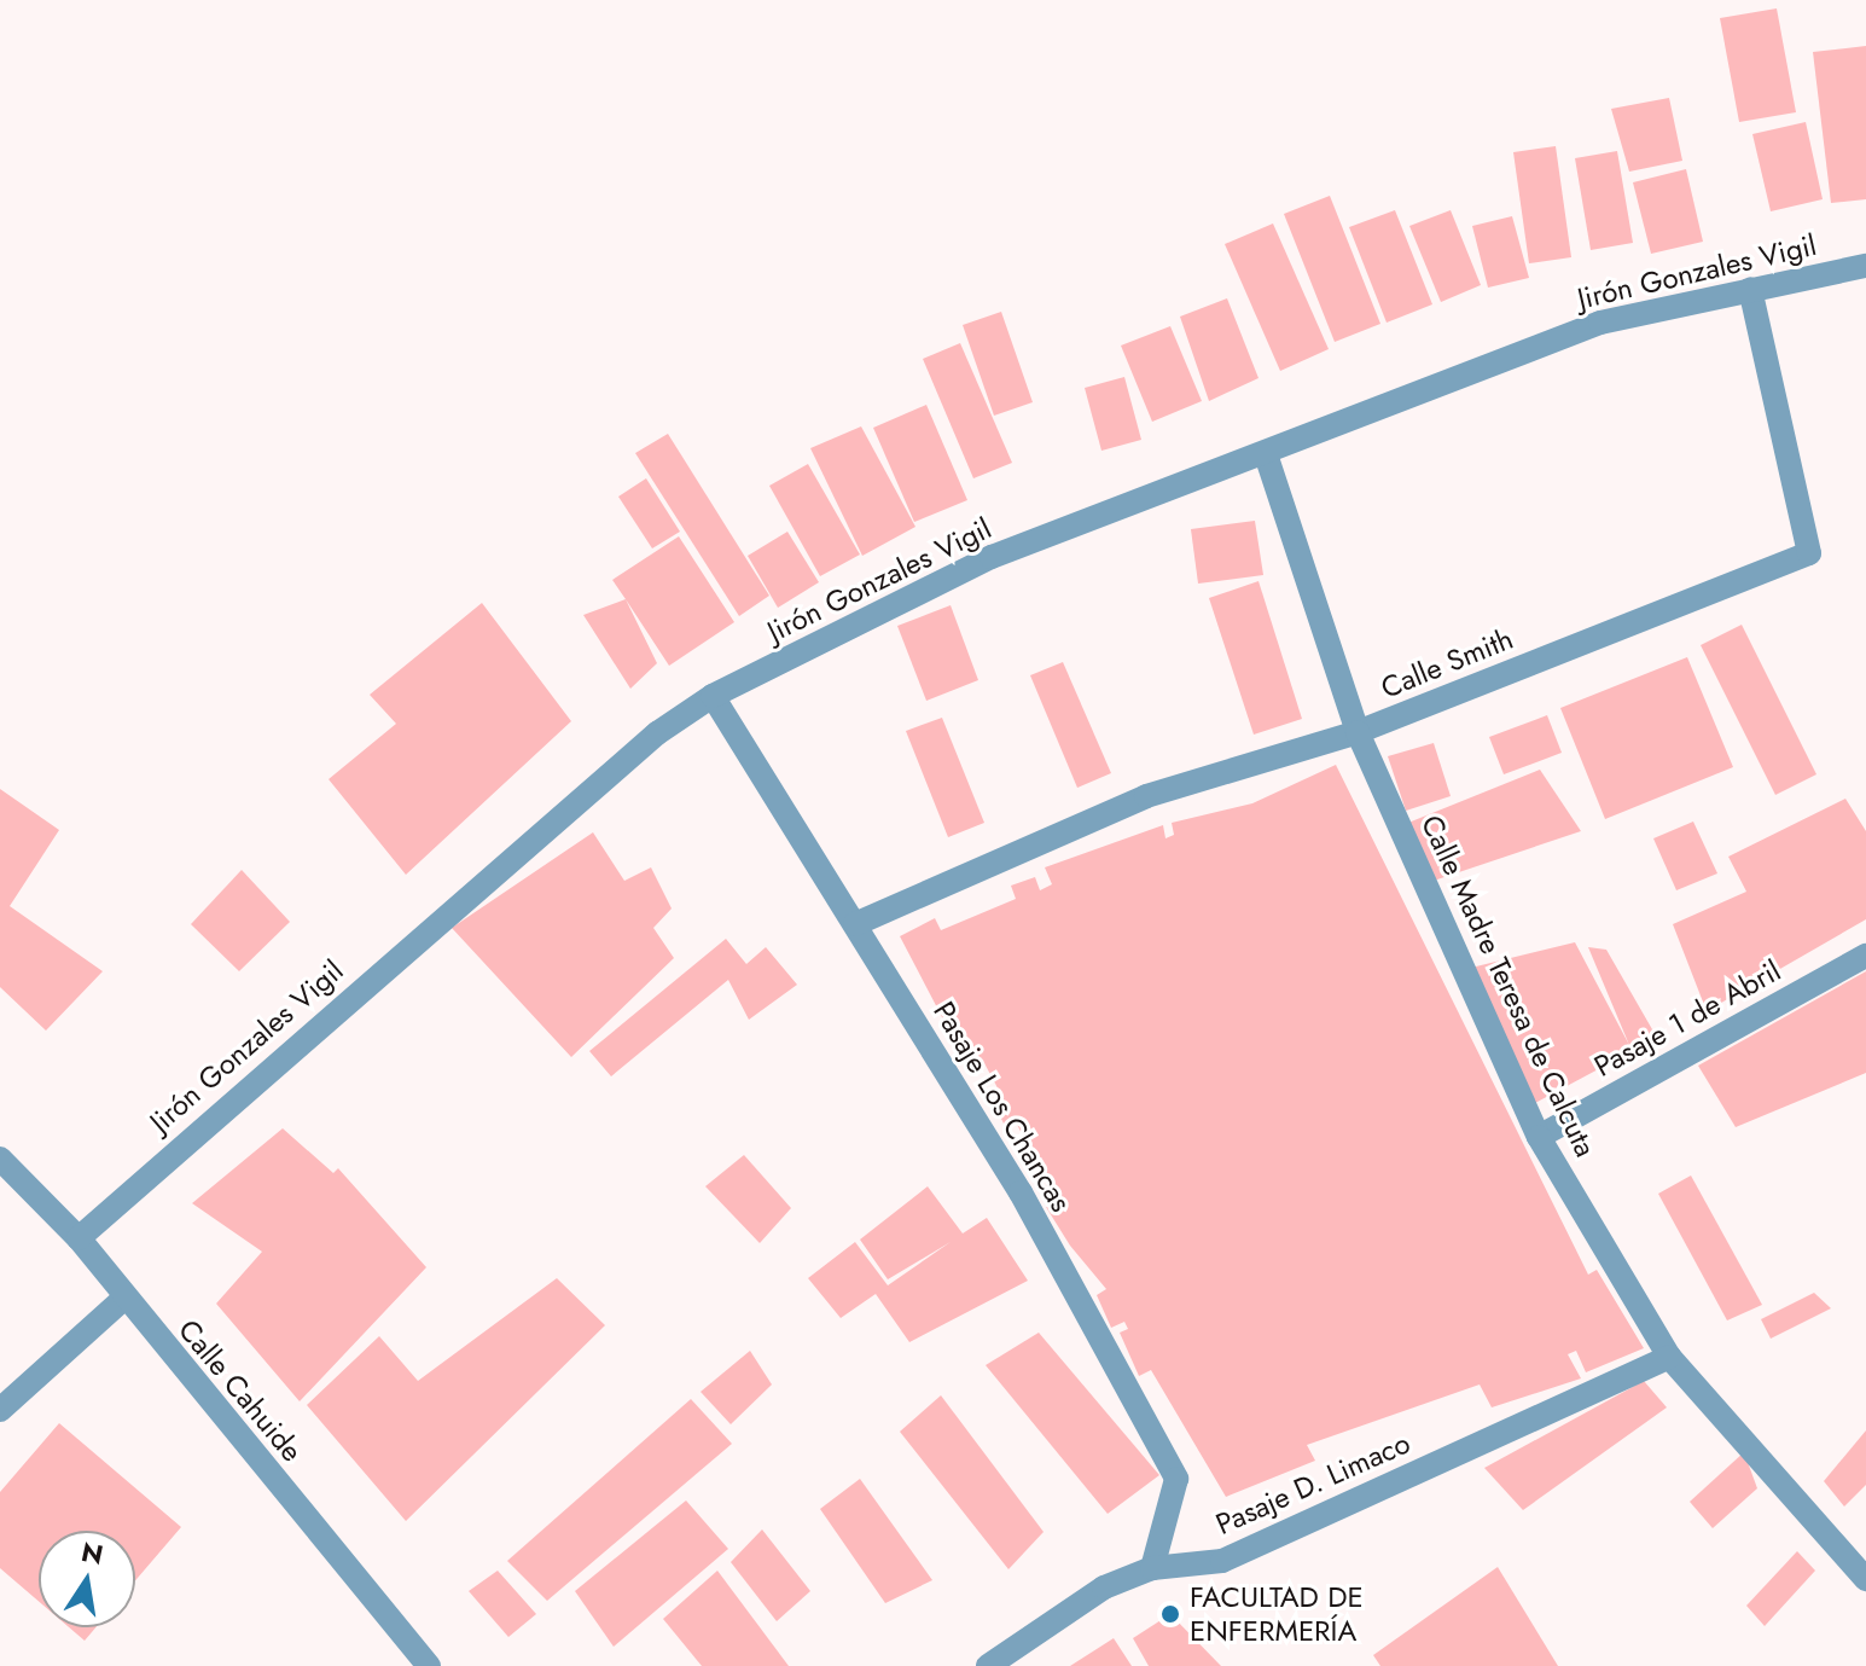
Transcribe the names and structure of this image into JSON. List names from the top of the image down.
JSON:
{
  "streets": {
    "street": [
      "Jirón Gonzales Vigil",
      "Calle Smith",
      "Calle Madre Teresa de Calcuta",
      "Pasaje 1 de Abril",
      "Pasaje Los Chancas",
      "Calle Cahuide",
      "Pasaje D. Limaco"
    ]
  },
  "crossings": [
    ["Jirón Gonzales Vigil", "Calle Smith"],
    ["Jirón Gonzales Vigil", "Calle Madre Teresa de Calcuta"],
    ["Jirón Gonzales Vigil", "Pasaje Los Chancas"],
    ["Jirón Gonzales Vigil", "Calle Cahuide"],
    ["Calle Smith", "Calle Madre Teresa de Calcuta"],
    ["Calle Smith", "Pasaje Los Chancas"],
    ["Calle Madre Teresa de Calcuta", "Pasaje 1 de Abril"],
    ["Calle Madre Teresa de Calcuta", "Pasaje D. Limaco"],
    ["Pasaje Los Chancas", "Pasaje D. Limaco"]
  ],
  "places": ["FACULTAD DE ENFERMERÍA"],
  "north": "top"
}
